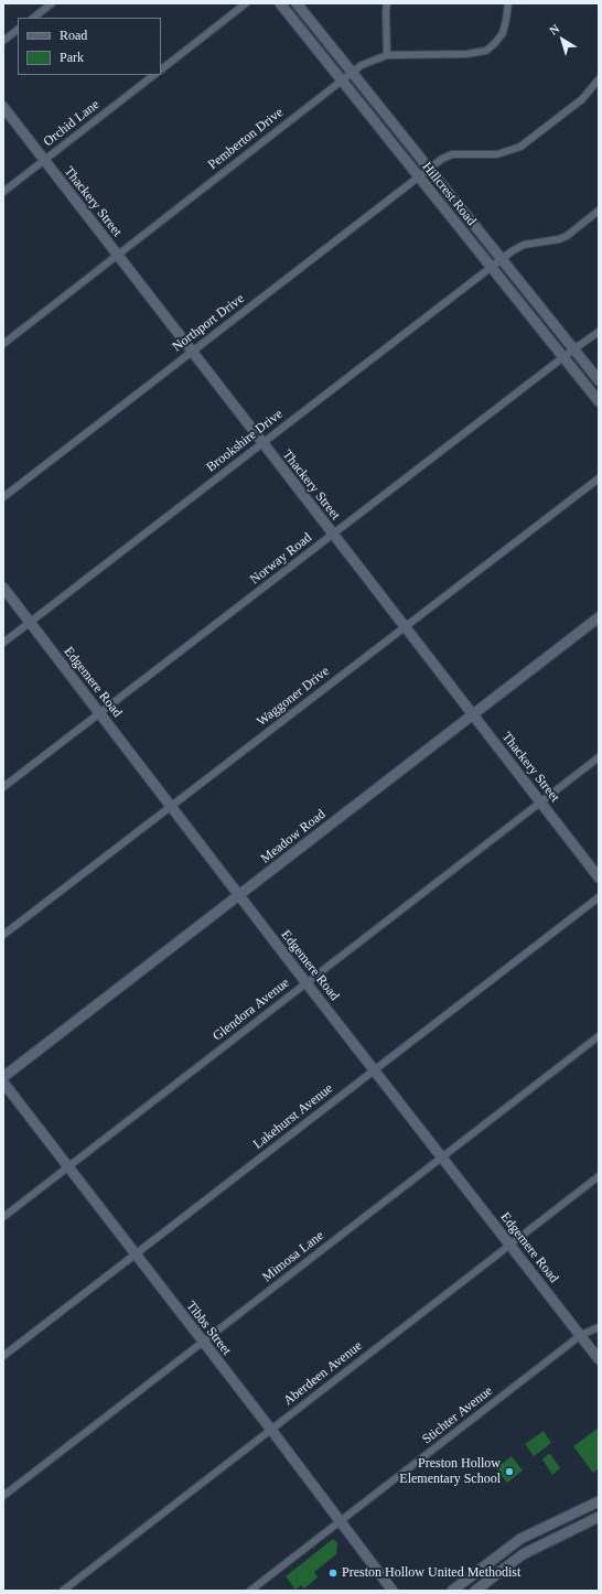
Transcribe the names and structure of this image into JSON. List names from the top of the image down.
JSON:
{
  "streets": {
    "street": [
      "Orchid Lane",
      "Pemberton Drive",
      "Hillcrest Road",
      "Thackery Street",
      "Northport Drive",
      "Brookshire Drive",
      "Norway Road",
      "Edgemere Road",
      "Waggoner Drive",
      "Meadow Road",
      "Glendora Avenue",
      "Lakehurst Avenue",
      "Mimosa Lane",
      "Tibbs Street",
      "Aberdeen Avenue",
      "Stichter Avenue"
    ]
  },
  "crossings": [
    ["Orchid Lane", "Thackery Street"],
    ["Pemberton Drive", "Hillcrest Road"],
    ["Pemberton Drive", "Thackery Street"],
    ["Hillcrest Road", "Northport Drive"],
    ["Hillcrest Road", "Brookshire Drive"],
    ["Hillcrest Road", "Norway Road"],
    ["Thackery Street", "Northport Drive"],
    ["Thackery Street", "Brookshire Drive"],
    ["Thackery Street", "Norway Road"],
    ["Thackery Street", "Waggoner Drive"],
    ["Thackery Street", "Meadow Road"],
    ["Thackery Street", "Glendora Avenue"],
    ["Brookshire Drive", "Edgemere Road"],
    ["Norway Road", "Edgemere Road"],
    ["Edgemere Road", "Waggoner Drive"],
    ["Edgemere Road", "Meadow Road"],
    ["Edgemere Road", "Glendora Avenue"],
    ["Edgemere Road", "Lakehurst Avenue"],
    ["Edgemere Road", "Mimosa Lane"],
    ["Edgemere Road", "Aberdeen Avenue"],
    ["Edgemere Road", "Stichter Avenue"],
    ["Glendora Avenue", "Tibbs Street"],
    ["Lakehurst Avenue", "Tibbs Street"],
    ["Mimosa Lane", "Tibbs Street"],
    ["Tibbs Street", "Aberdeen Avenue"],
    ["Tibbs Street", "Stichter Avenue"]
  ],
  "places": ["Preston Hollow Elementary School", "Preston Hollow United Methodist"],
  "legend": ["Road", "Park"],
  "north": "top left"
}
